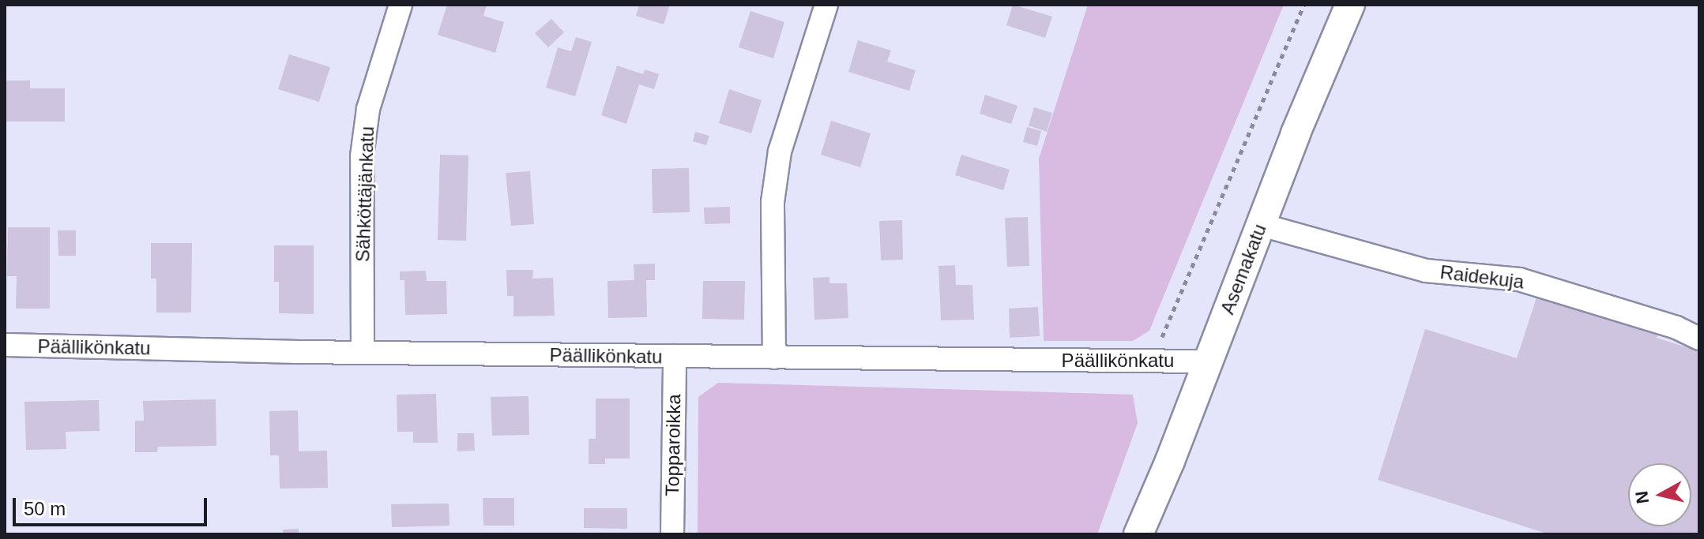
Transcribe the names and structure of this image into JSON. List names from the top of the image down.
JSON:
{
  "streets": {
    "street": [
      "Sähköttäjänkatu",
      "Asemakatu",
      "Raidekuja",
      "Päällikönkatu",
      "Topparoikka"
    ]
  },
  "crossings": [
    ["Sähköttäjänkatu", "Päällikönkatu"],
    ["Asemakatu", "Raidekuja"],
    ["Asemakatu", "Päällikönkatu"],
    ["Päällikönkatu", "Topparoikka"]
  ],
  "scale_bar": "50 m",
  "north": "left"
}
